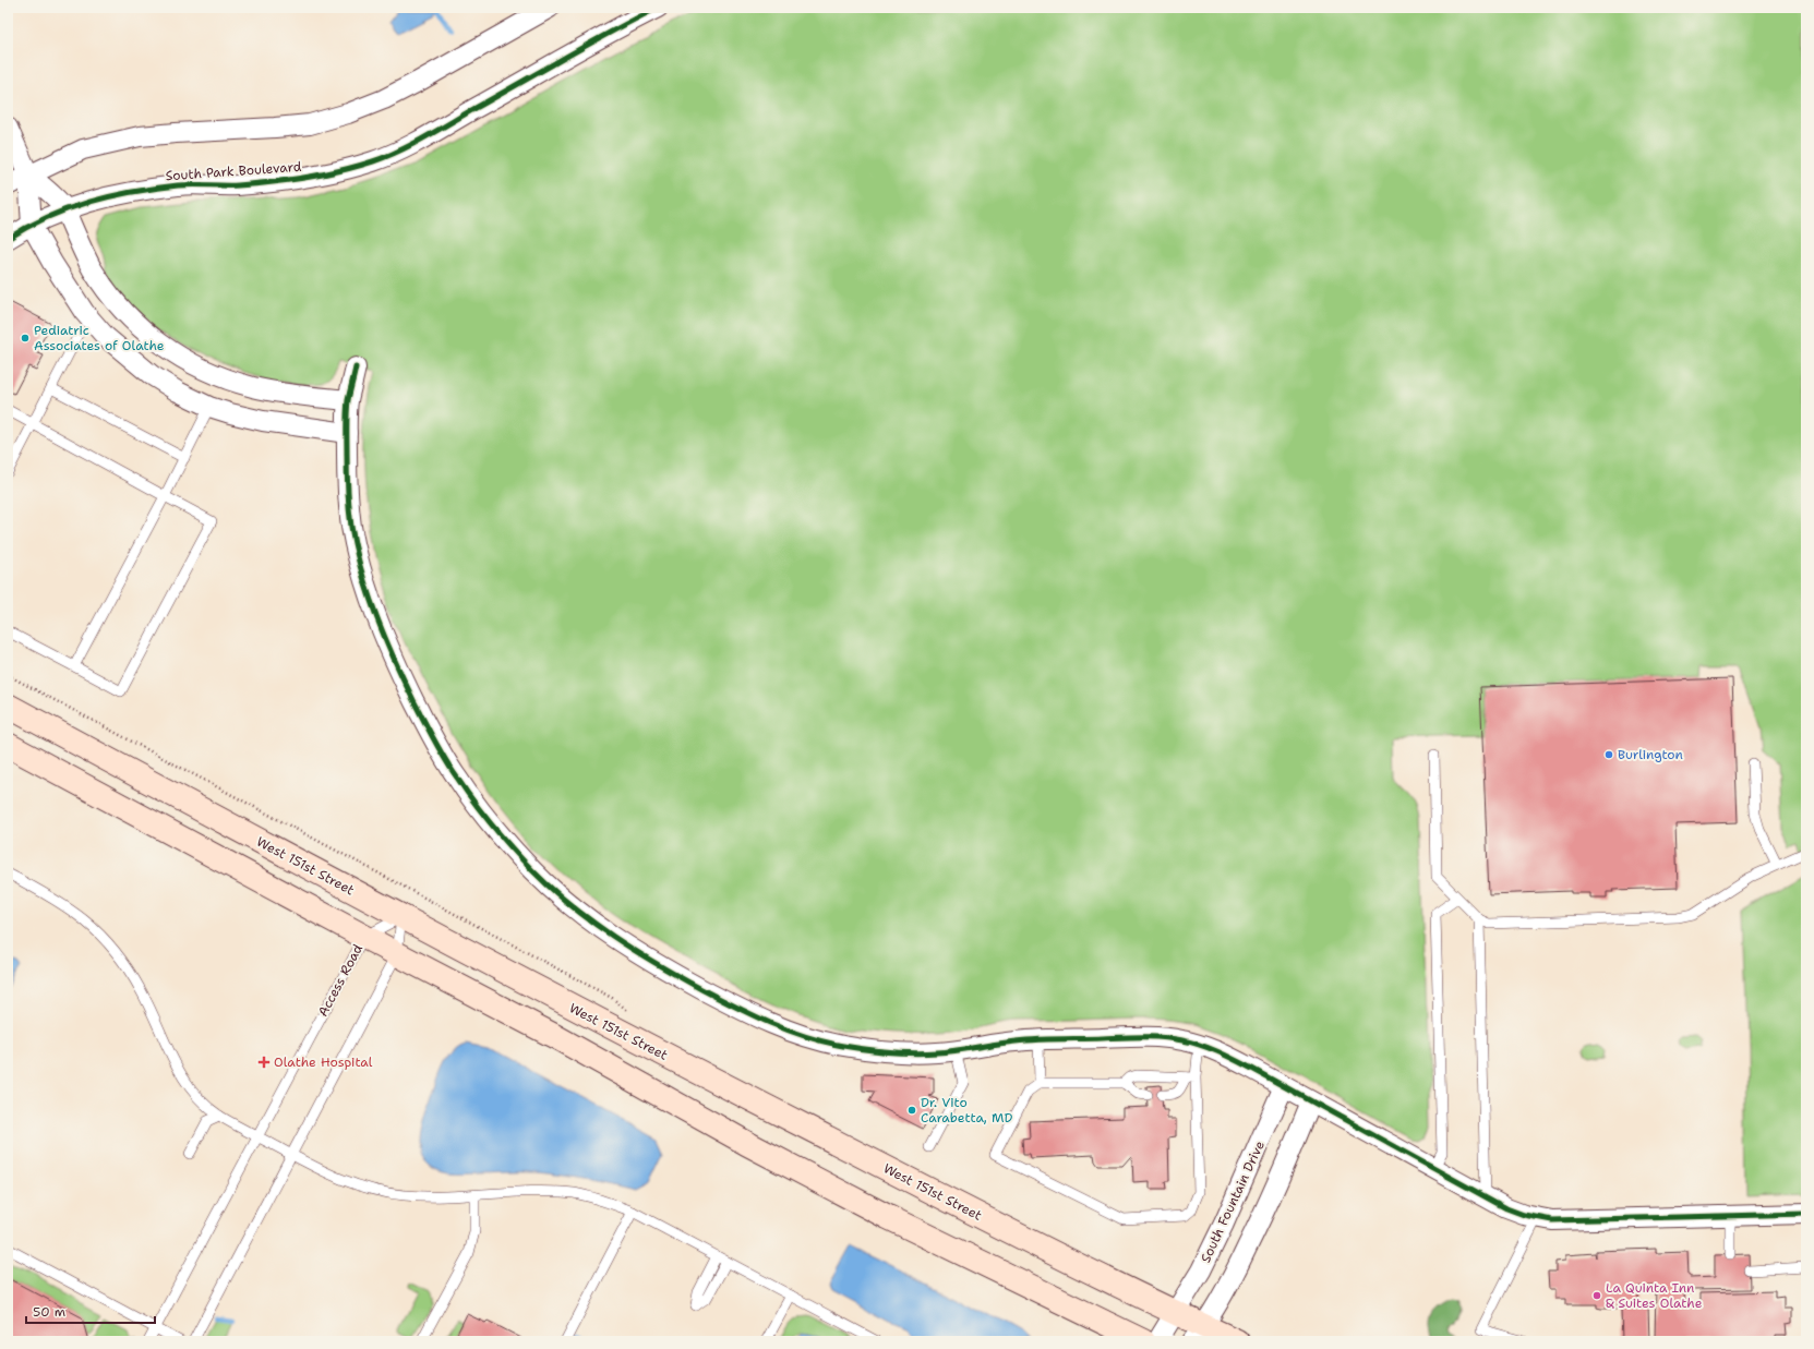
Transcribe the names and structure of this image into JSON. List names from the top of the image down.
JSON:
{
  "streets": {
    "main road": ["West 151st Street"],
    "street": ["South Park Boulevard", "South Fountain Drive"],
    "lane": ["Access Road"]
  },
  "crossings": [
    ["West 151st Street", "Access Road"],
    ["West 151st Street", "South Fountain Drive"]
  ],
  "places": {
    "other": [
      "Pediatric Associates of Olathe",
      "Burlington",
      "Dr. Vito Carabetta, MD",
      "La Quinta Inn & Suites Olathe"
    ],
    "health": ["Olathe Hospital"]
  },
  "scale_bar": "50 m"
}
